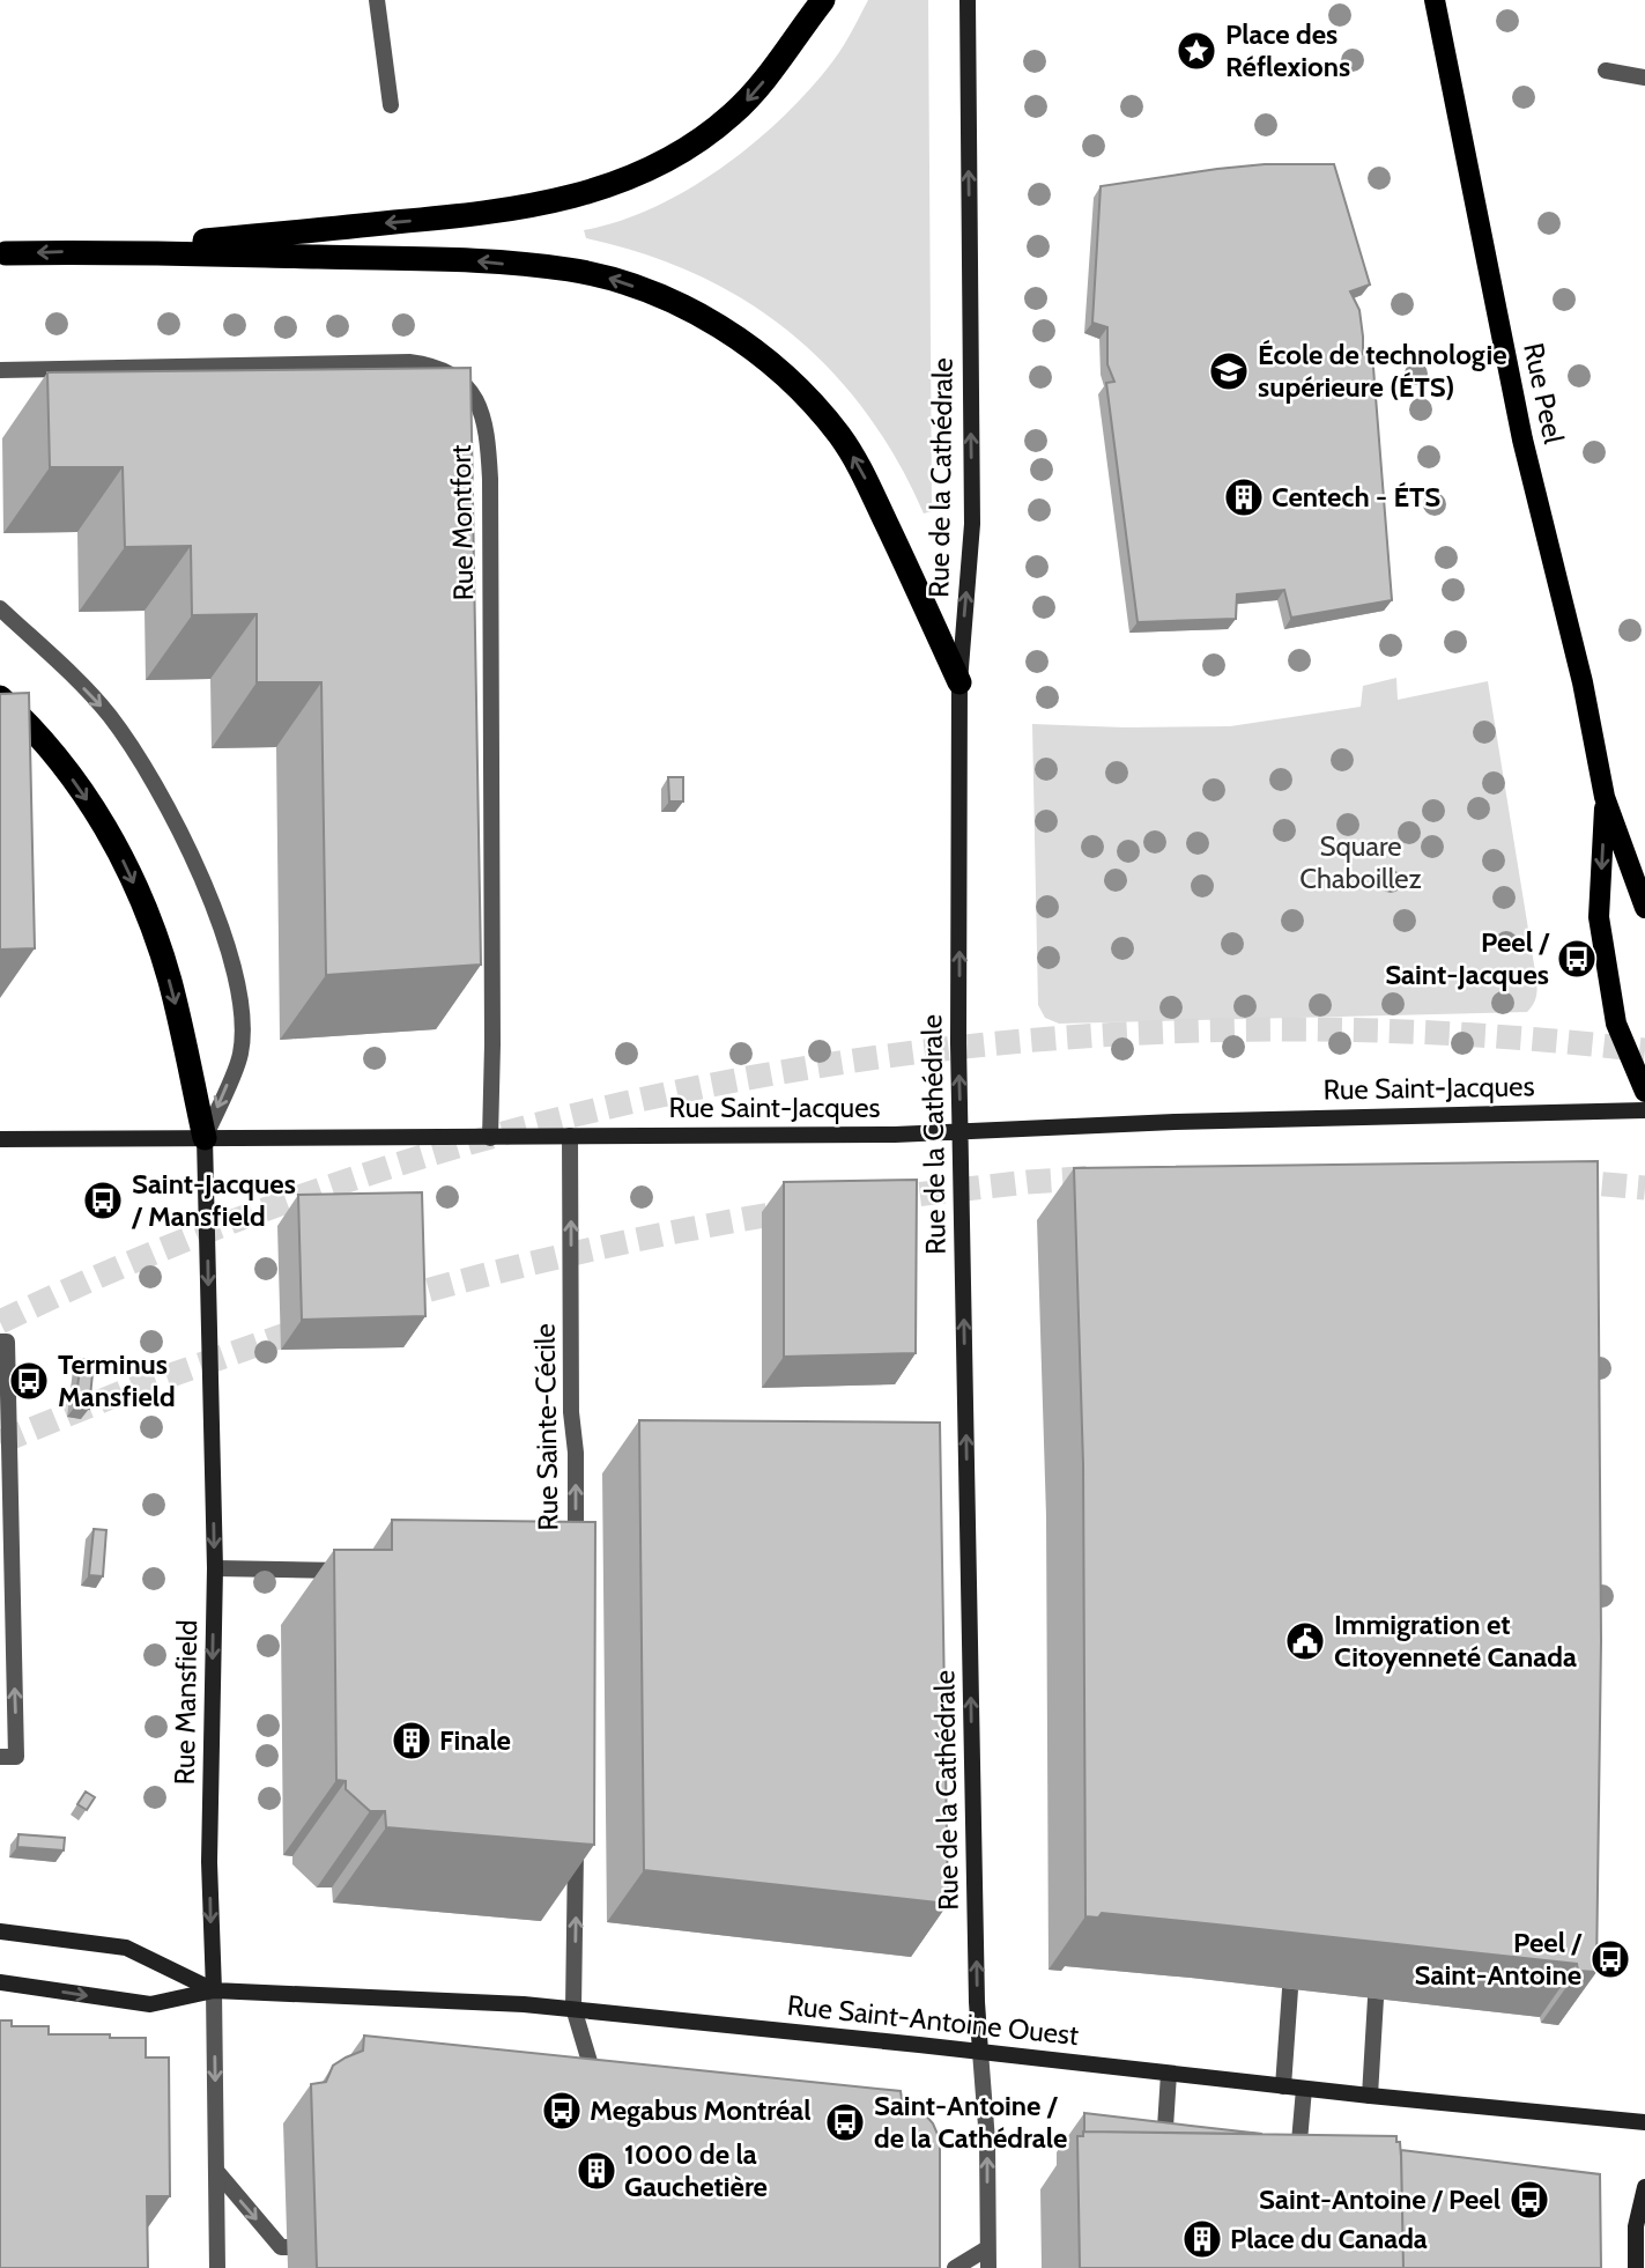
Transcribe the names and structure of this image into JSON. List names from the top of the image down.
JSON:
{
  "streets": {
    "main road": [
      "Rue Peel",
      "Rue de la Cathédrale",
      "Rue Saint-Jacques",
      "Rue Mansfield",
      "Rue Saint-Antoine Ouest"
    ],
    "street": ["Rue Montfort", "Rue Sainte-Cécile"]
  },
  "crossings": [
    ["Rue de la Cathédrale", "Rue Saint-Jacques"],
    ["Rue de la Cathédrale", "Rue Saint-Antoine Ouest"],
    ["Rue Montfort", "Rue Saint-Jacques"],
    ["Rue Saint-Jacques", "Rue Sainte-Cécile"],
    ["Rue Saint-Jacques", "Rue Mansfield"],
    ["Rue Mansfield", "Rue Saint-Antoine Ouest"]
  ],
  "one_way": ["Rue de la Cathédrale", "Rue Sainte-Cécile", "Rue Mansfield"],
  "parks": ["Square Chaboillez"],
  "places": {
    "place": ["Place des Réflexions"],
    "school or university": ["École de technologie supérieure (ÉTS)"],
    "building": [
      "Centech - ÉTS",
      "Finale",
      "1000 de la Gauchetière",
      "Place du Canada"
    ],
    "bus stop": [
      "Peel / Saint-Jacques",
      "Saint-Jacques / Mansfield",
      "Terminus Mansfield",
      "Peel / Saint-Antoine",
      "Megabus Montréal",
      "Saint-Antoine / de la Cathédrale",
      "Saint-Antoine / Peel"
    ],
    "public building": ["Immigration et Citoyenneté Canada"]
  }
}
